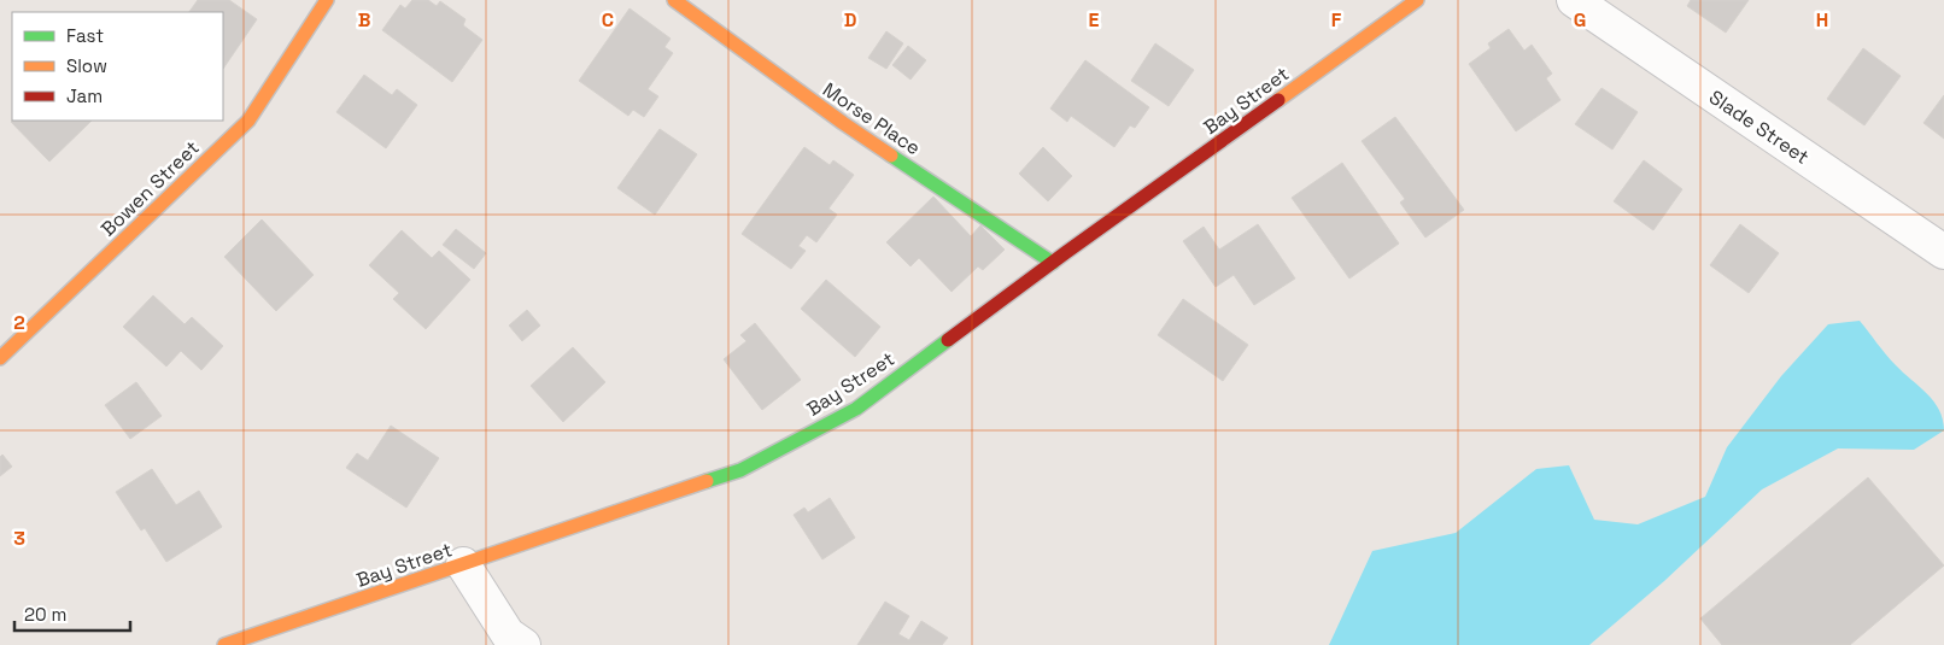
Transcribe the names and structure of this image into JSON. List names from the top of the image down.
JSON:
{
  "streets": {
    "main road": ["Bay Street", "Morse Place", "Bowen Street"],
    "street": ["Slade Street"]
  },
  "crossings": [
    ["Bay Street", "Morse Place"]
  ],
  "legend": ["Fast", "Slow", "Jam"],
  "scale_bar": "20 m",
  "grid": {
    "columns": [
      "B",
      "C",
      "D",
      "E",
      "F",
      "G",
      "H"
    ],
    "rows": ["2", "3"]
  }
}
